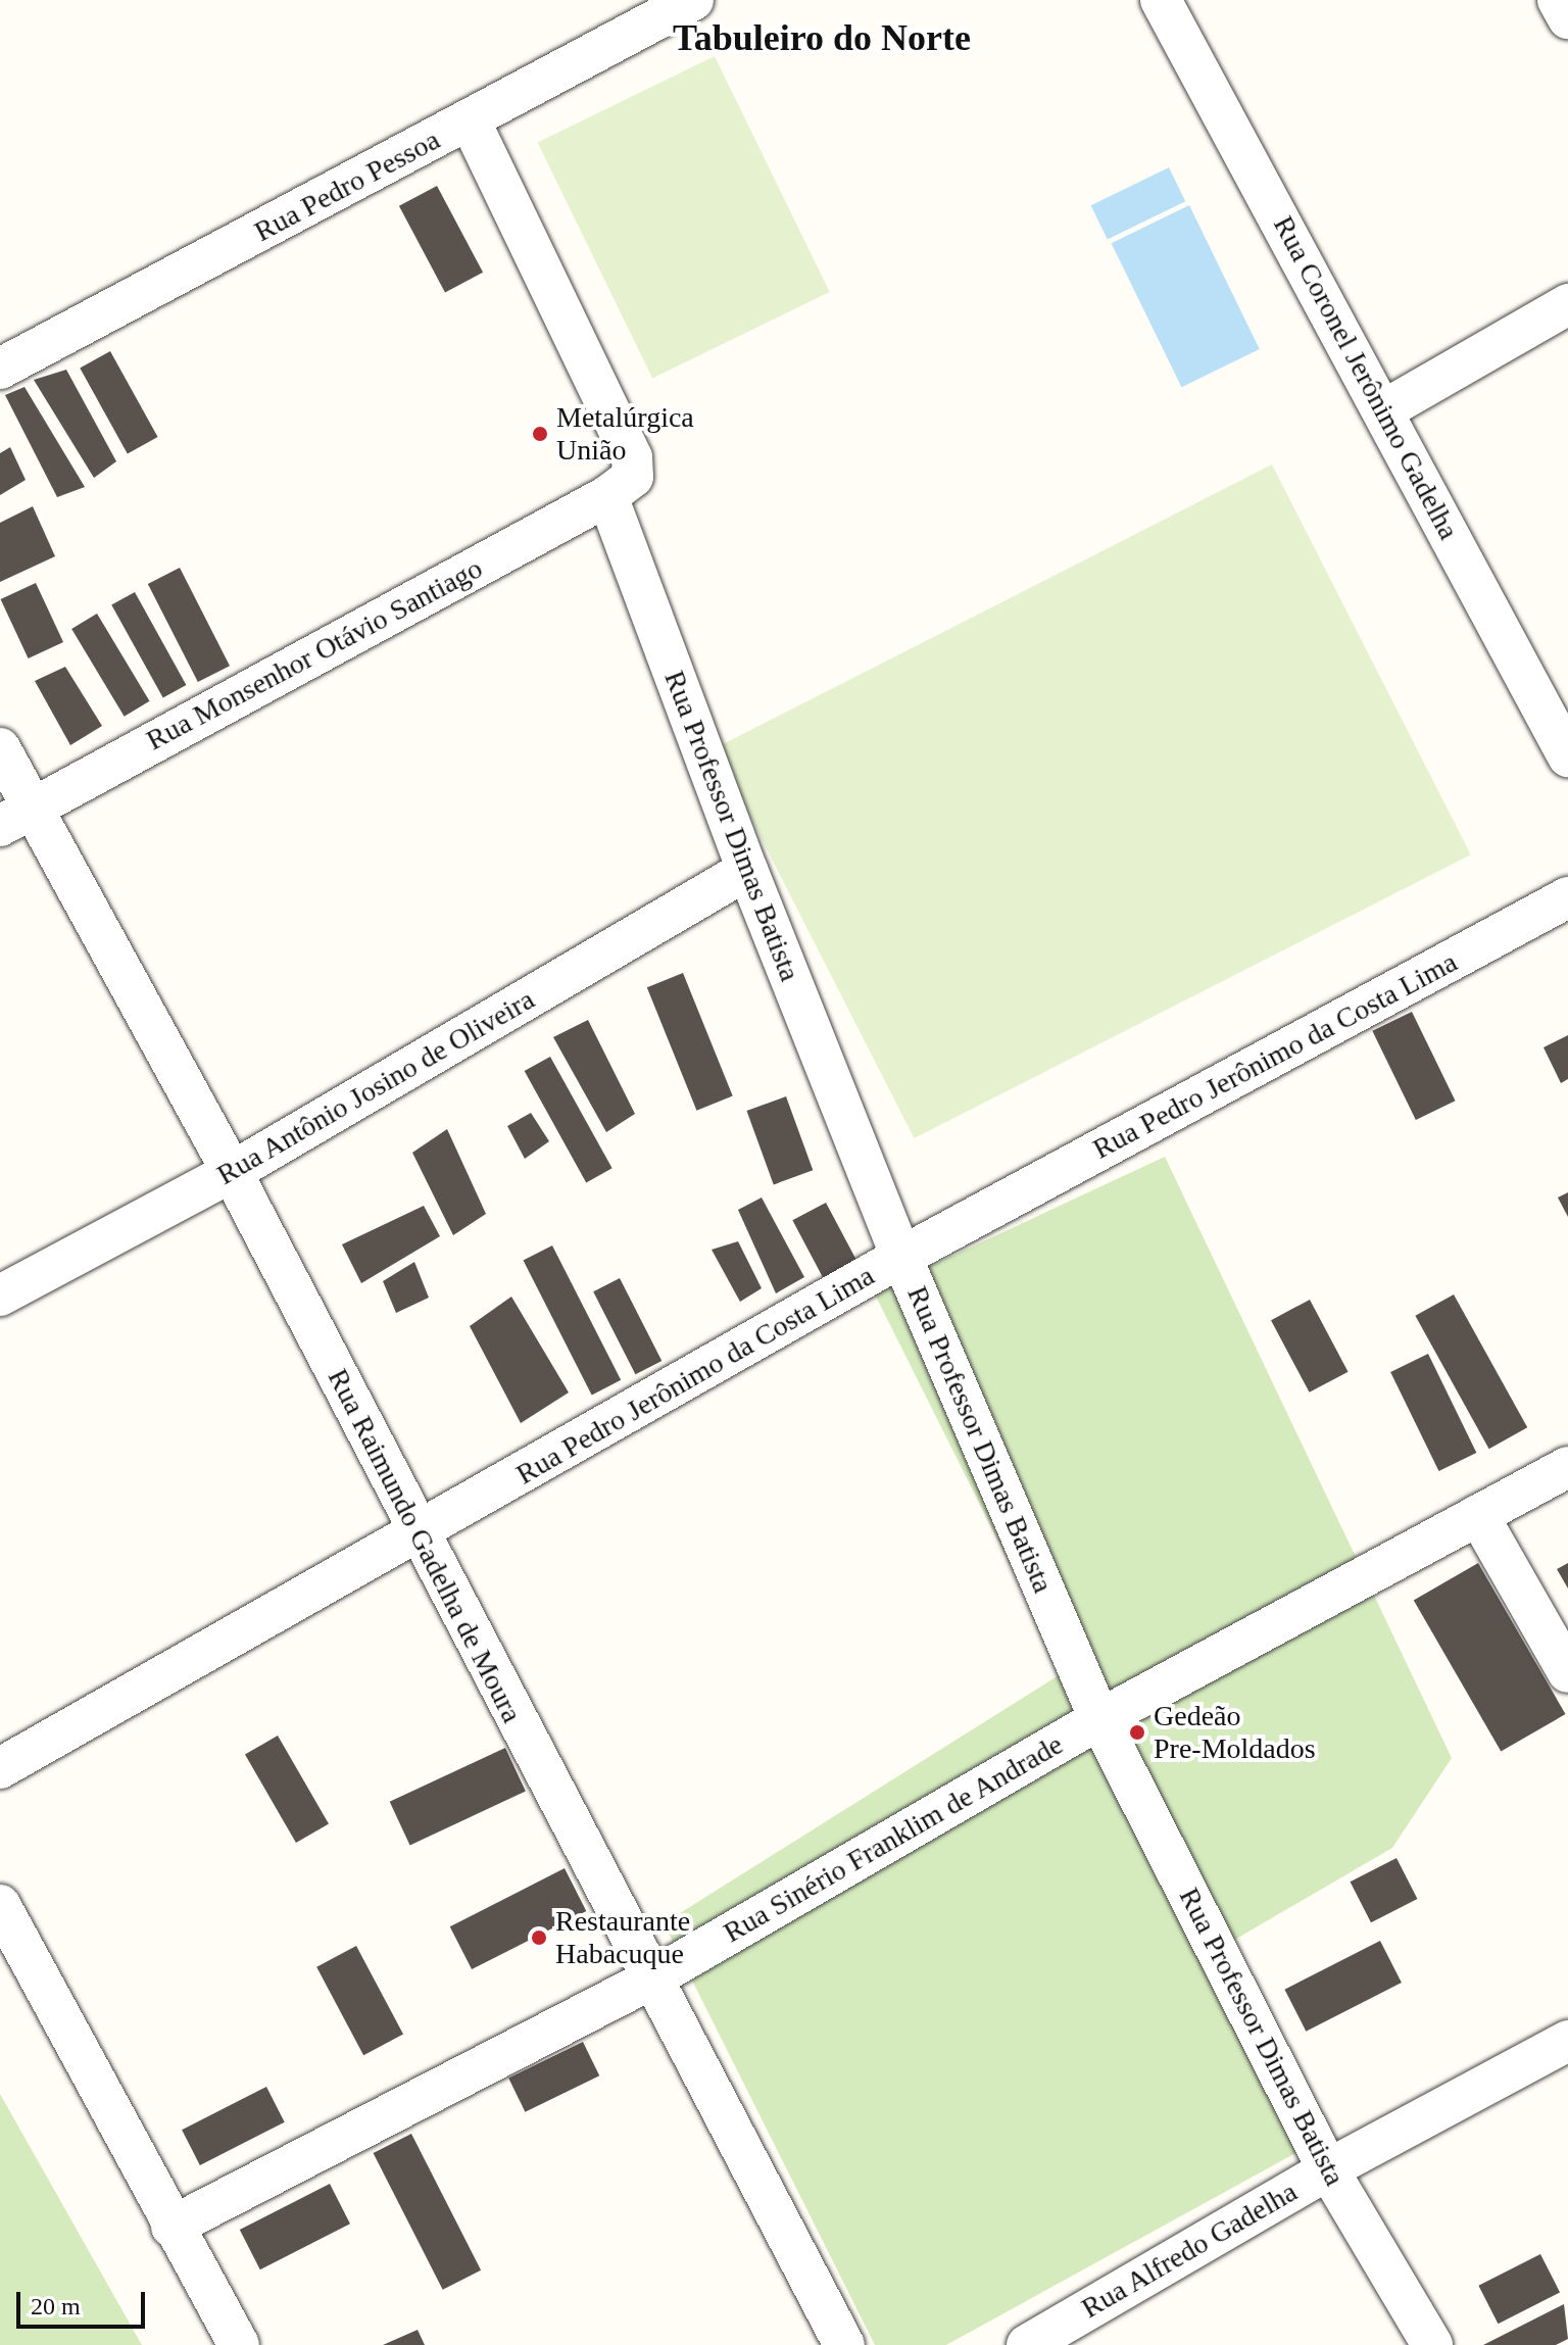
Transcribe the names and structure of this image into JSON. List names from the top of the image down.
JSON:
{
  "streets": {
    "street": [
      "Rua Pedro Pessoa",
      "Rua Coronel Jerônimo Gadelha",
      "Rua Monsenhor Otávio Santiago",
      "Rua Professor Dimas Batista",
      "Rua Pedro Jerônimo da Costa Lima",
      "Rua Antônio Josino de Oliveira",
      "Rua Raimundo Gadelha de Moura",
      "Rua Sinério Franklim de Andrade",
      "Rua Alfredo Gadelha"
    ]
  },
  "crossings": [
    ["Rua Pedro Pessoa", "Rua Professor Dimas Batista"],
    ["Rua Monsenhor Otávio Santiago", "Rua Professor Dimas Batista"],
    ["Rua Monsenhor Otávio Santiago", "Rua Raimundo Gadelha de Moura"],
    ["Rua Professor Dimas Batista", "Rua Pedro Jerônimo da Costa Lima"],
    ["Rua Professor Dimas Batista", "Rua Antônio Josino de Oliveira"],
    ["Rua Professor Dimas Batista", "Rua Sinério Franklim de Andrade"],
    ["Rua Professor Dimas Batista", "Rua Alfredo Gadelha"],
    ["Rua Pedro Jerônimo da Costa Lima", "Rua Raimundo Gadelha de Moura"],
    ["Rua Antônio Josino de Oliveira", "Rua Raimundo Gadelha de Moura"],
    ["Rua Raimundo Gadelha de Moura", "Rua Sinério Franklim de Andrade"]
  ],
  "districts": ["Tabuleiro do Norte"],
  "places": ["Metalúrgica União", "Gedeão Pre-Moldados", "Restaurante Habacuque"],
  "scale_bar": "20 m"
}
